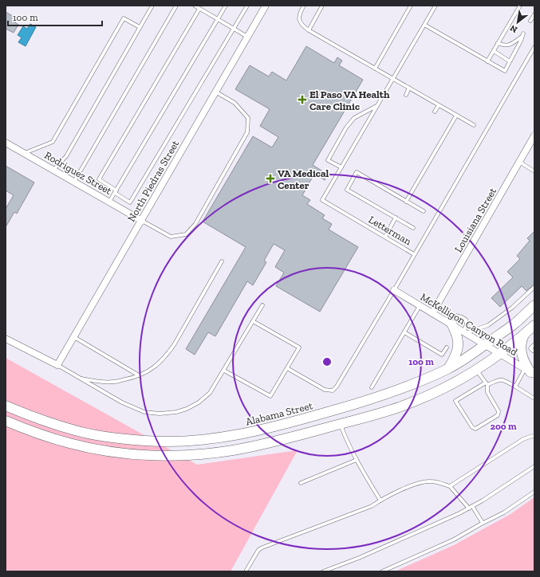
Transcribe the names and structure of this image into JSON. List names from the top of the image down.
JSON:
{
  "streets": {
    "main road": ["Alabama Street"],
    "street": [
      "Rodriguez Street",
      "North Piedras Street",
      "Louisiana Street",
      "McKelligon Canyon Road"
    ],
    "lane": ["Letterman"]
  },
  "crossings": [
    ["Rodriguez Street", "North Piedras Street"],
    ["Louisiana Street", "McKelligon Canyon Road"],
    ["Letterman", "McKelligon Canyon Road"],
    ["McKelligon Canyon Road", "Alabama Street"]
  ],
  "places": {
    "health": ["El Paso VA Health Care Clinic", "VA Medical Center"]
  },
  "scale_bar": "100 m",
  "north": "bottom left",
  "rings": ["100 m", "200 m"]
}
